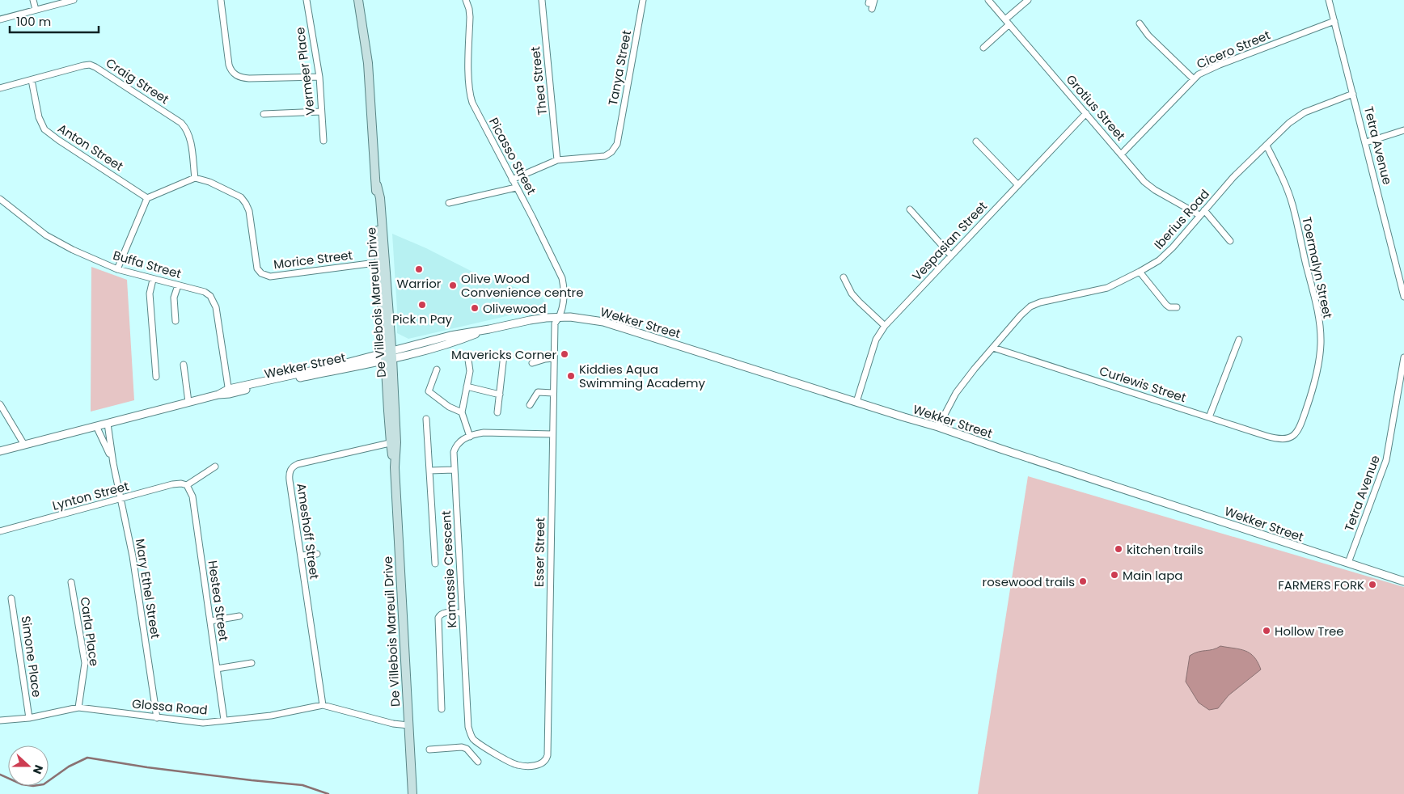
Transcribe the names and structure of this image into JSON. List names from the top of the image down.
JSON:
{
  "streets": {
    "main road": ["De Villebois Mareuil Drive"],
    "street": [
      "Cicero Street",
      "Tanya Street",
      "Vermeer Place",
      "Craig Street",
      "Thea Street",
      "Grotius Street",
      "Tetra Avenue",
      "Anton Street",
      "Picasso Street",
      "Iberius Road",
      "Vespasian Street",
      "Morice Street",
      "Buffa Street",
      "Toermalyn Street",
      "Wekker Street",
      "Curlewis Street",
      "Lynton Street",
      "Ameshoff Street",
      "Esser Street",
      "Kamassie Crescent",
      "Mary Ethel Street",
      "Hestea Street",
      "Carla Place",
      "Simone Place",
      "Glossa Road"
    ]
  },
  "crossings": [
    ["Cicero Street", "Grotius Street"],
    ["Cicero Street", "Tetra Avenue"],
    ["Tanya Street", "Thea Street"],
    ["Craig Street", "Anton Street"],
    ["Craig Street", "Morice Street"],
    ["Grotius Street", "Iberius Road"],
    ["Grotius Street", "Vespasian Street"],
    ["Tetra Avenue", "Iberius Road"],
    ["Tetra Avenue", "Wekker Street"],
    ["Picasso Street", "Wekker Street"],
    ["Picasso Street", "Esser Street"],
    ["Iberius Road", "Toermalyn Street"],
    ["Iberius Road", "Wekker Street"],
    ["Iberius Road", "Curlewis Street"],
    ["Vespasian Street", "Wekker Street"],
    ["Morice Street", "De Villebois Mareuil Drive"],
    ["Buffa Street", "Wekker Street"],
    ["Toermalyn Street", "Curlewis Street"],
    ["De Villebois Mareuil Drive", "Wekker Street"],
    ["De Villebois Mareuil Drive", "Ameshoff Street"],
    ["De Villebois Mareuil Drive", "Glossa Road"],
    ["Wekker Street", "Esser Street"],
    ["Wekker Street", "Mary Ethel Street"],
    ["Lynton Street", "Mary Ethel Street"],
    ["Lynton Street", "Hestea Street"],
    ["Ameshoff Street", "Glossa Road"],
    ["Esser Street", "Kamassie Crescent"],
    ["Mary Ethel Street", "Glossa Road"],
    ["Hestea Street", "Glossa Road"],
    ["Carla Place", "Glossa Road"],
    ["Simone Place", "Glossa Road"]
  ],
  "places": [
    "Warrior",
    "Olive Wood Convenience centre",
    "Pick n Pay",
    "Olivewood",
    "Mavericks Corner",
    "Kiddies Aqua Swimming Academy",
    "kitchen trails",
    "Main lapa",
    "rosewood trails",
    "FARMERS FORK",
    "Hollow Tree"
  ],
  "scale_bar": "100 m",
  "north": "right"
}
